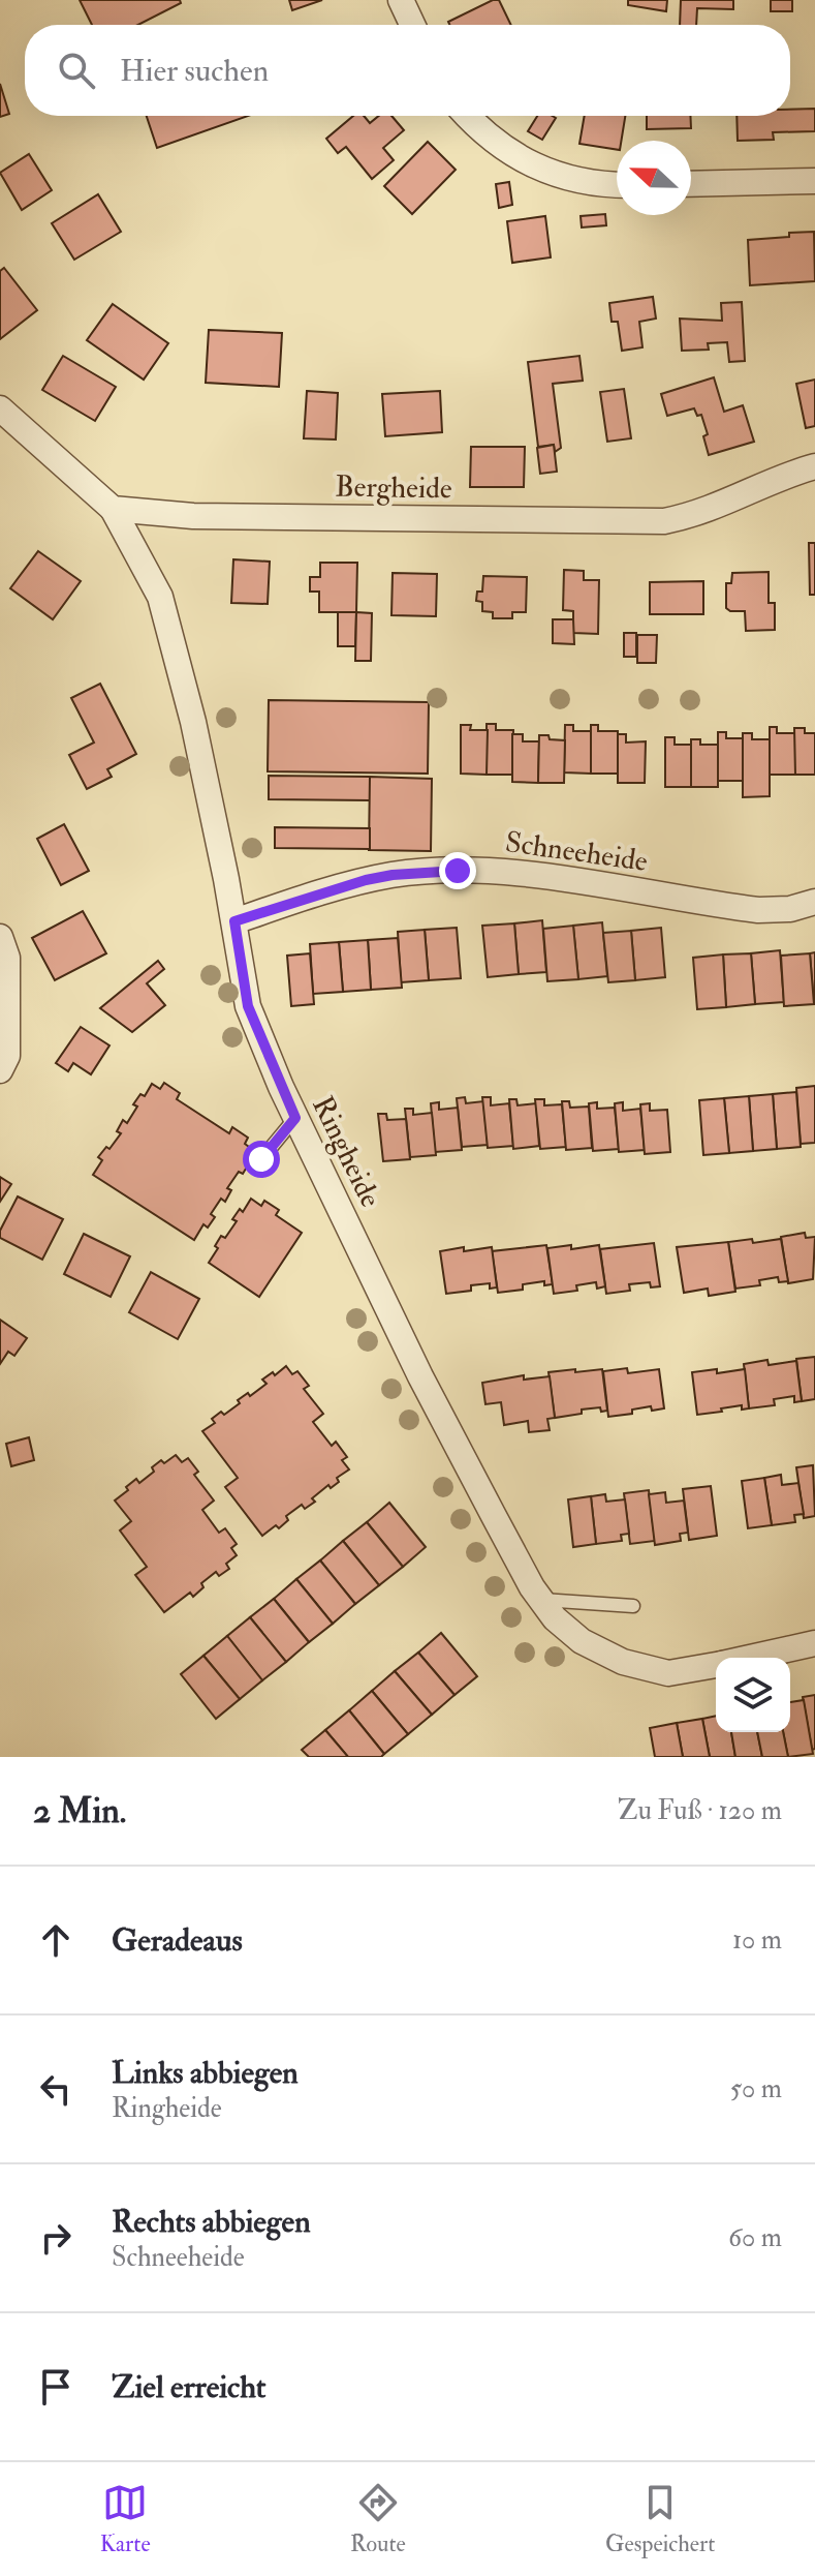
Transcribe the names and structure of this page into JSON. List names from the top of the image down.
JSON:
{
  "streets": {
    "street": ["Bergheide", "Schneeheide", "Ringheide"]
  },
  "crossings": [
    ["Bergheide", "Ringheide"],
    ["Schneeheide", "Ringheide"]
  ],
  "north": "left",
  "page": {
    "search": "Hier suchen",
    "heading": ["2 Min.", "Zu Fuß · 120 m"],
    "list": [
      ["Geradeaus", "10 m"],
      ["Links abbiegen", "Ringheide", "50 m"],
      ["Rechts abbiegen", "Schneeheide", "60 m"],
      "Ziel erreicht"
    ],
    "nav": ["Karte", "Route", "Gespeichert"]
  }
}
